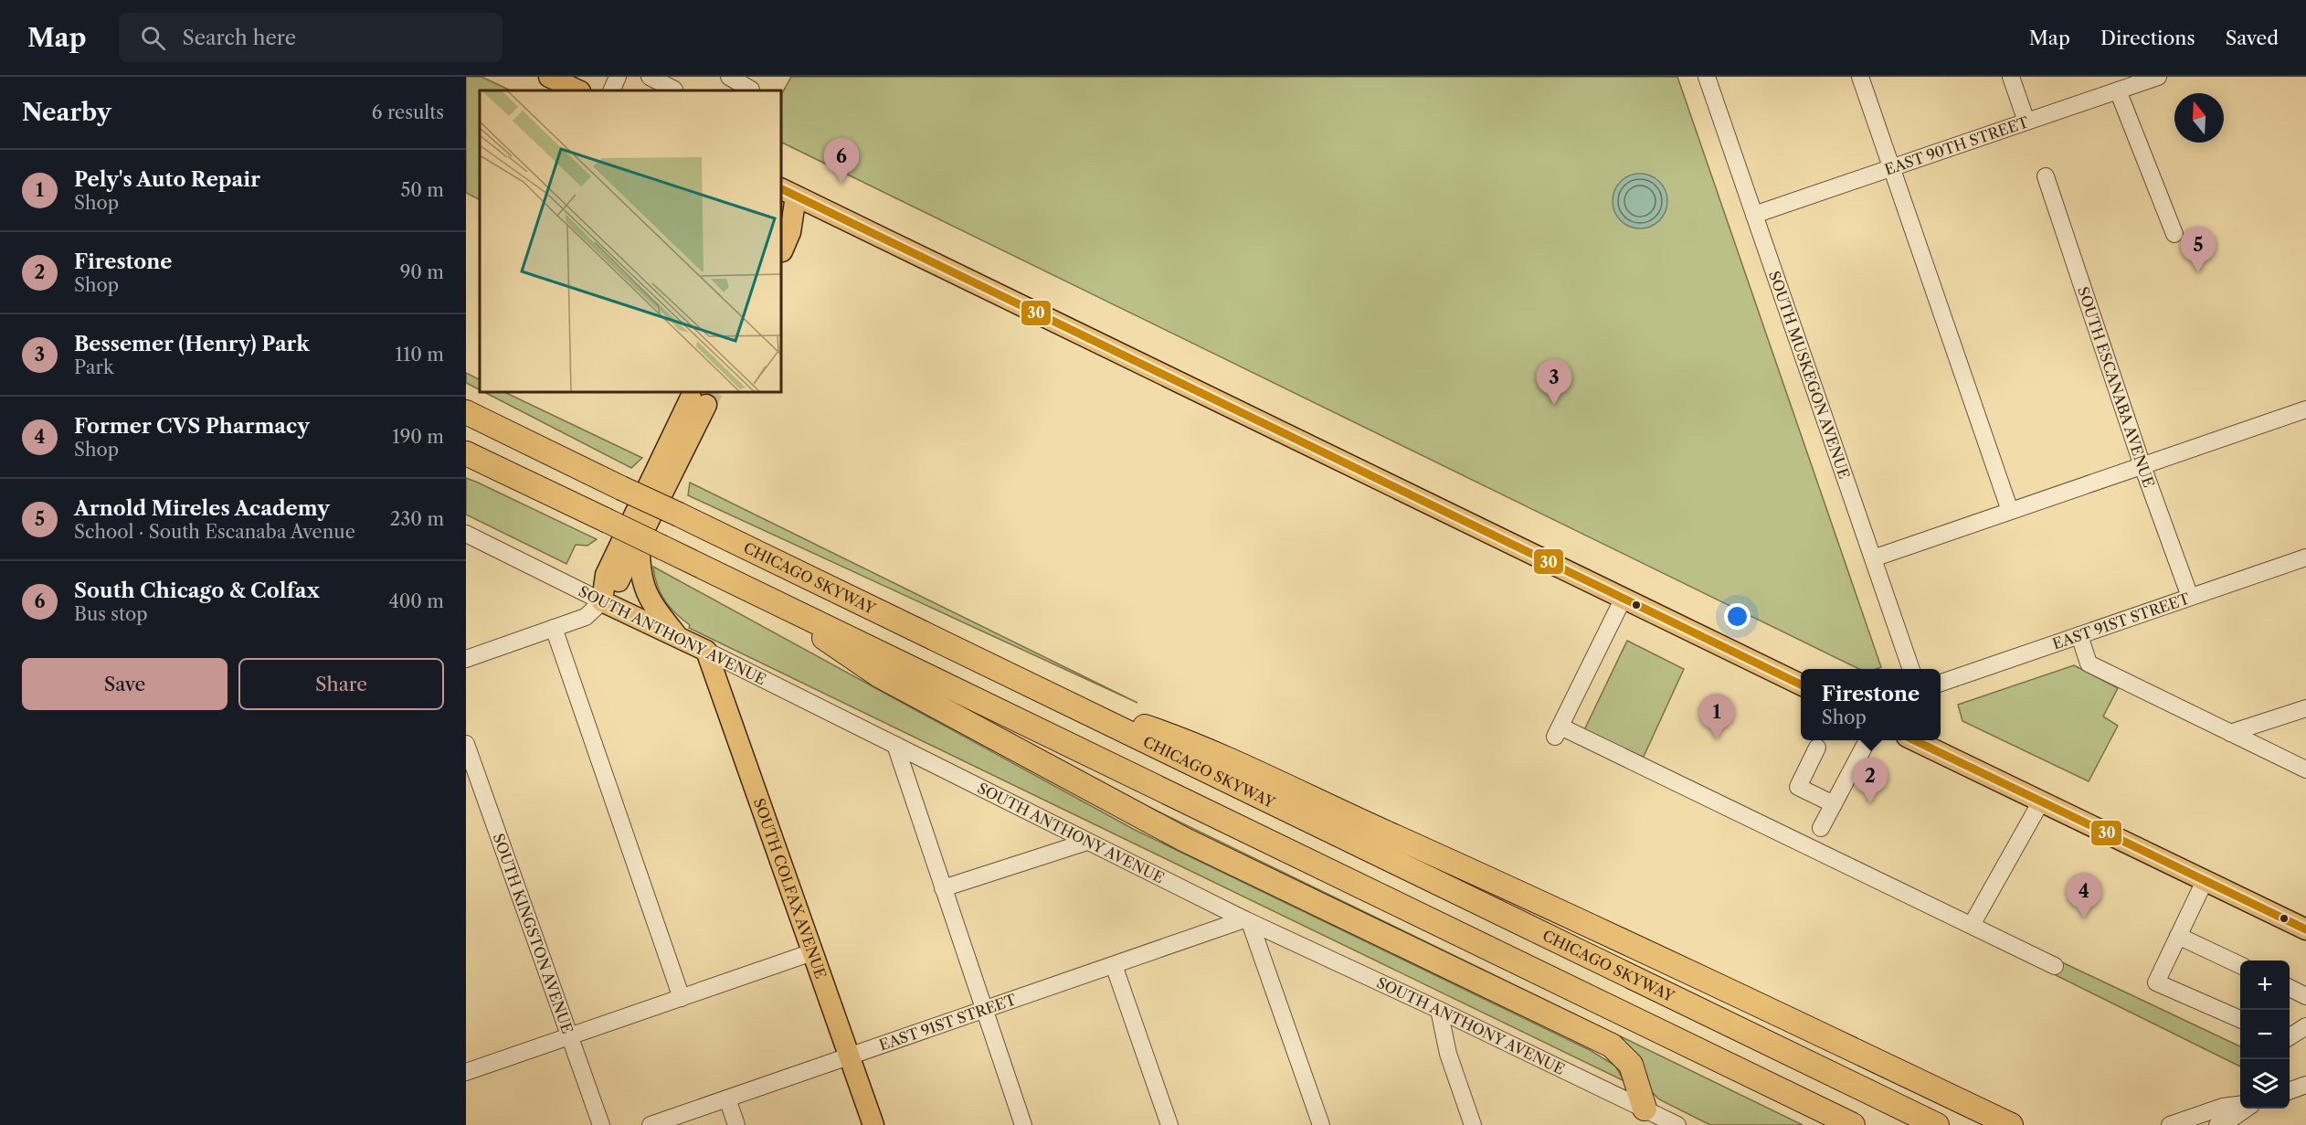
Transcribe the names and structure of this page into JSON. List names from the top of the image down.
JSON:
{
  "streets": {
    "highway": ["CHICAGO SKYWAY"],
    "main road": ["SOUTH ANTHONY AVENUE", "SOUTH COLFAX AVENUE"],
    "street": [
      "EAST 90TH STREET",
      "SOUTH MUSKEGON AVENUE",
      "SOUTH ESCANABA AVENUE",
      "EAST 91ST STREET",
      "SOUTH KINGSTON AVENUE"
    ]
  },
  "crossings": [
    ["EAST 90TH STREET", "SOUTH MUSKEGON AVENUE"],
    ["SOUTH ESCANABA AVENUE", "EAST 91ST STREET"],
    ["EAST 91ST STREET", "SOUTH ANTHONY AVENUE"],
    ["EAST 91ST STREET", "SOUTH COLFAX AVENUE"],
    ["SOUTH ANTHONY AVENUE", "SOUTH COLFAX AVENUE"]
  ],
  "lines": ["transit line 30"],
  "north": "top",
  "page": {
    "header": "Map",
    "search": "Search here",
    "nav": ["Map", "Directions", "Saved"],
    "heading": ["Nearby", "6 results"],
    "pins": [
      "6",
      "5",
      "3",
      "1",
      "2",
      "4"
    ],
    "list": [
      {
        "mark": "1",
        "name": "Pely's Auto Repair",
        "note": "Shop",
        "value": "50 m"
      },
      {
        "mark": "2",
        "name": "Firestone",
        "note": "Shop",
        "value": "90 m"
      },
      {
        "mark": "3",
        "name": "Bessemer (Henry) Park",
        "note": "Park",
        "value": "110 m"
      },
      {
        "mark": "4",
        "name": "Former CVS Pharmacy",
        "note": "Shop",
        "value": "190 m"
      },
      {
        "mark": "5",
        "name": "Arnold Mireles Academy",
        "note": "School · South Escanaba Avenue",
        "value": "230 m"
      },
      {
        "mark": "6",
        "name": "South Chicago & Colfax",
        "note": "Bus stop",
        "value": "400 m"
      }
    ],
    "buttons": ["Save", "Share"],
    "popup": ["Firestone", "Shop"],
    "map_buttons": ["+", "−"]
  }
}
